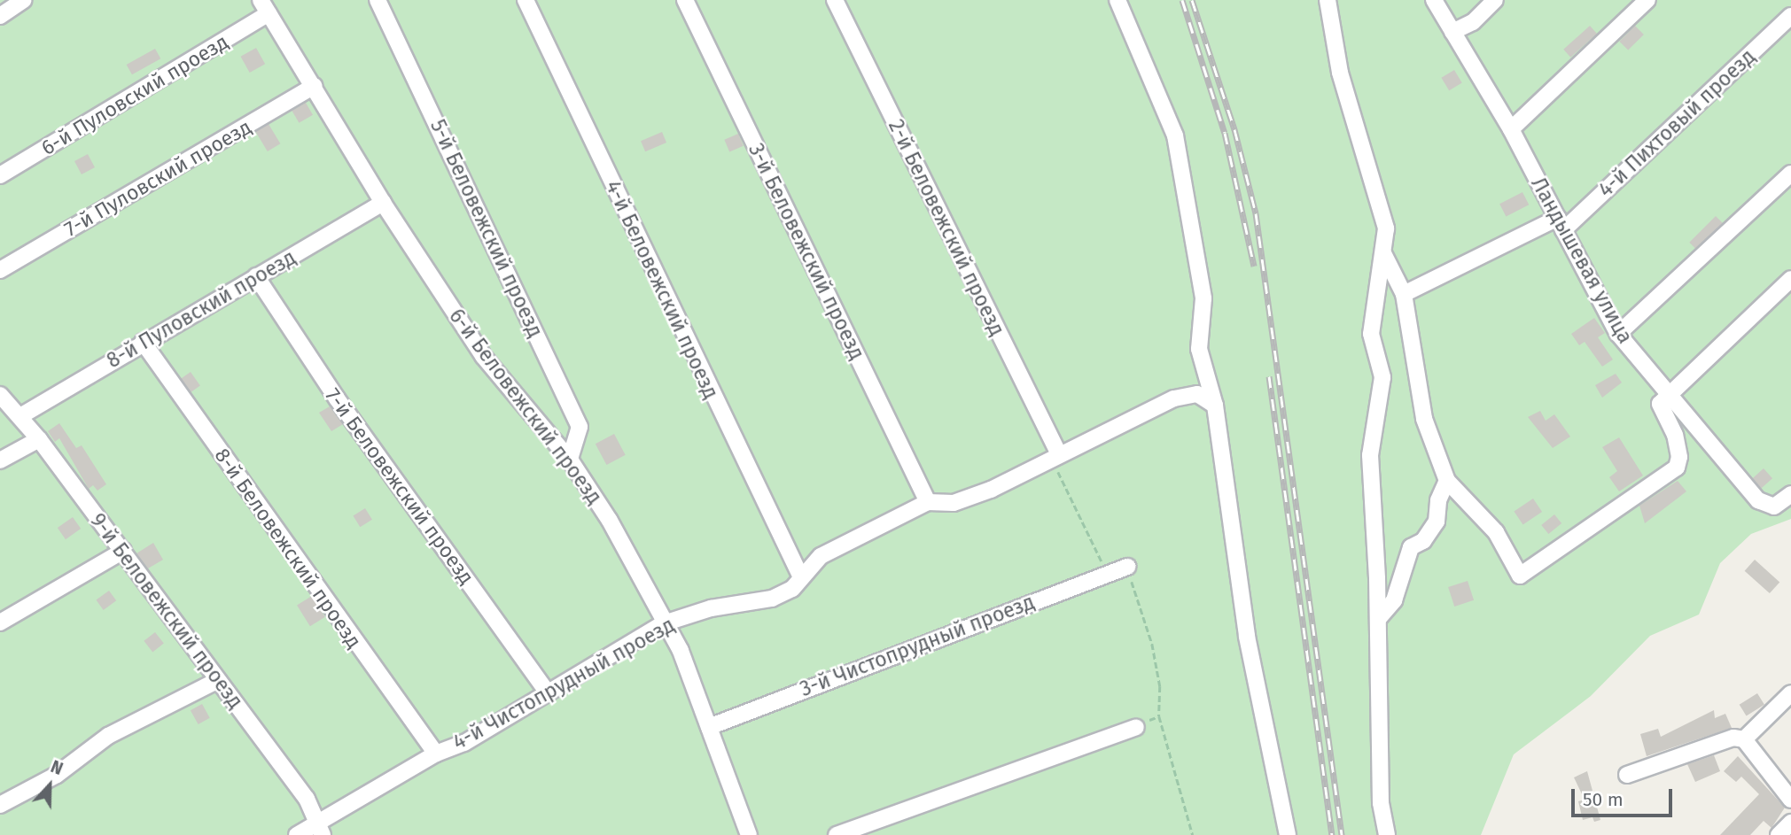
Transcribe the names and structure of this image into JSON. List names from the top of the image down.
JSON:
{
  "streets": {
    "street": [
      "6-й Пуловский проезд",
      "4-й Пихтовый проезд",
      "7-й Пуловский проезд",
      "2-й Беловежский проезд",
      "5-й Беловежский проезд",
      "3-й Беловежский проезд",
      "Ландышевая улица",
      "4-й Беловежский проезд",
      "8-й Пуловский проезд",
      "6-й Беловежский проезд",
      "7-й Беловежский проезд",
      "8-й Беловежский проезд",
      "9-й Беловежский проезд",
      "3-й Чистопрудный проезд",
      "4-й Чистопрудный проезд"
    ]
  },
  "crossings": [
    ["6-й Пуловский проезд", "6-й Беловежский проезд"],
    ["4-й Пихтовый проезд", "Ландышевая улица"],
    ["7-й Пуловский проезд", "6-й Беловежский проезд"],
    ["2-й Беловежский проезд", "4-й Чистопрудный проезд"],
    ["5-й Беловежский проезд", "6-й Беловежский проезд"],
    ["3-й Беловежский проезд", "4-й Чистопрудный проезд"],
    ["4-й Беловежский проезд", "4-й Чистопрудный проезд"],
    ["8-й Пуловский проезд", "6-й Беловежский проезд"],
    ["8-й Пуловский проезд", "7-й Беловежский проезд"],
    ["8-й Пуловский проезд", "8-й Беловежский проезд"],
    ["8-й Пуловский проезд", "9-й Беловежский проезд"],
    ["6-й Беловежский проезд", "3-й Чистопрудный проезд"],
    ["6-й Беловежский проезд", "4-й Чистопрудный проезд"],
    ["7-й Беловежский проезд", "4-й Чистопрудный проезд"],
    ["8-й Беловежский проезд", "4-й Чистопрудный проезд"],
    ["9-й Беловежский проезд", "4-й Чистопрудный проезд"]
  ],
  "scale_bar": "50 m",
  "north": "top"
}
